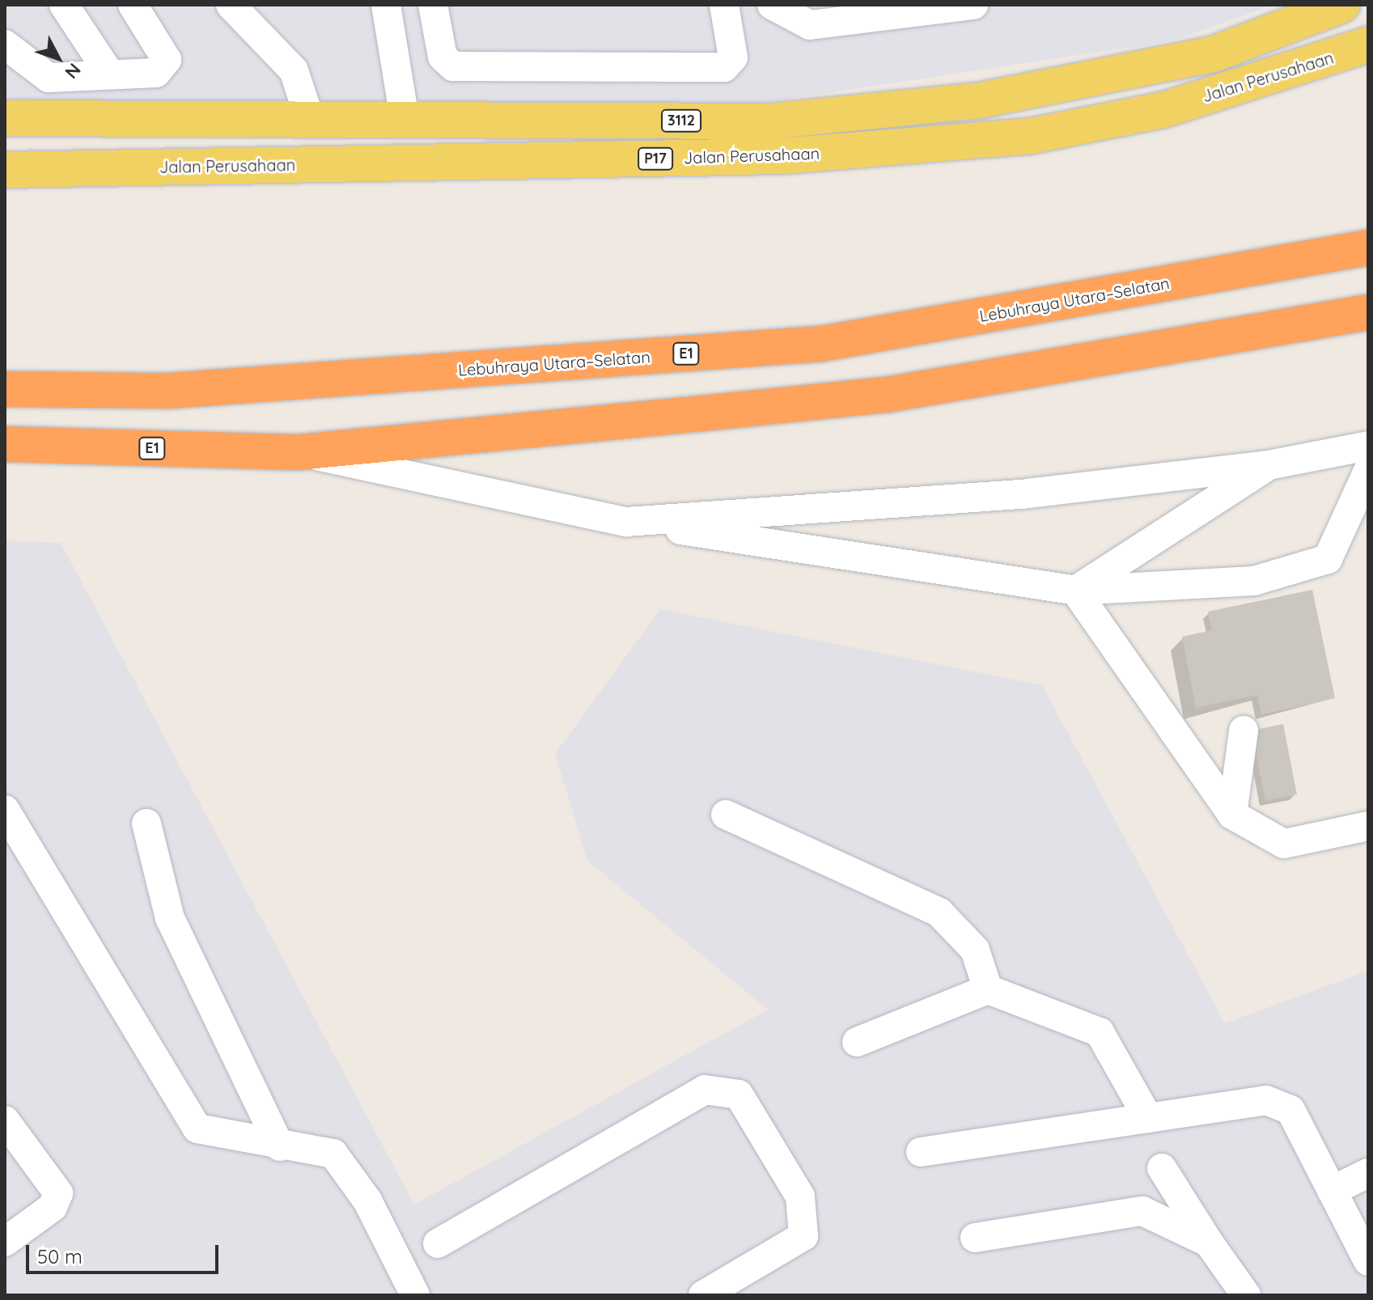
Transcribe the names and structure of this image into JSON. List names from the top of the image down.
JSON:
{
  "streets": {
    "highway": ["Lebuhraya Utara–Selatan", "E1"],
    "main road": ["Jalan Perusahaan", "3112", "P17"]
  },
  "scale_bar": "50 m",
  "north": "bottom right"
}
